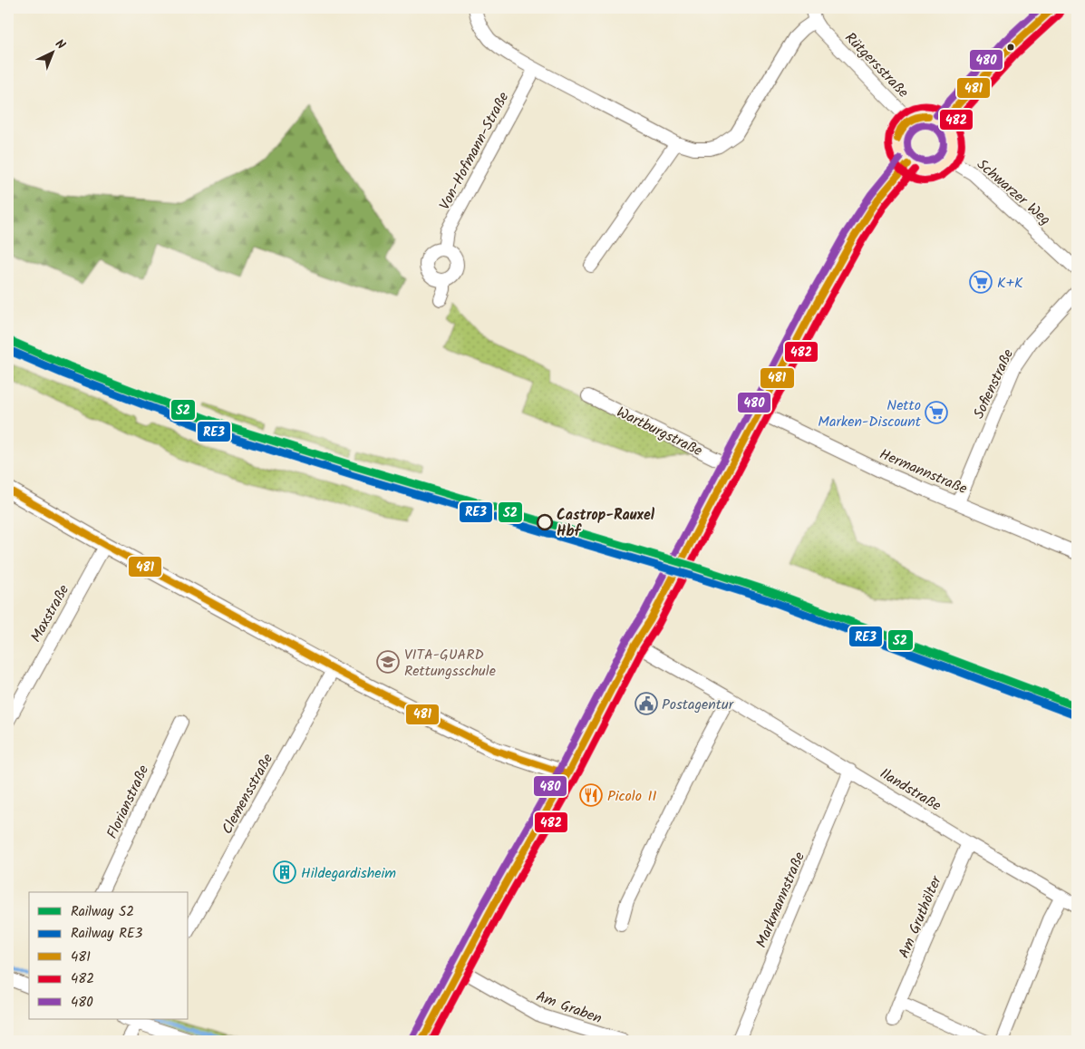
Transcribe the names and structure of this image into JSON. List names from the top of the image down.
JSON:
{
  "streets": {
    "street": [
      "Rütgersstraße",
      "Von-Hofmann-Straße",
      "Schwarzer Weg",
      "Sofienstraße",
      "Wartburgstraße",
      "Hermannstraße",
      "Maxstraße",
      "Ilandstraße",
      "Clemensstraße",
      "Florianstraße",
      "Markmannstraße",
      "Am Gruthölter",
      "Am Graben"
    ]
  },
  "crossings": [
    ["Rütgersstraße", "Schwarzer Weg"],
    ["Sofienstraße", "Hermannstraße"],
    ["Ilandstraße", "Markmannstraße"],
    ["Ilandstraße", "Am Gruthölter"]
  ],
  "places": {
    "supermarket": ["K+K", "Netto Marken-Discount"],
    "other": ["Castrop-Rauxel Hbf"],
    "school or university": ["VITA-GUARD Rettungsschule"],
    "public building": ["Postagentur"],
    "restaurant": ["Picolo II"],
    "building": ["Hildegardisheim"]
  },
  "lines": [
    "transit line 481",
    "transit line 480",
    "transit line 482",
    "rail line S2",
    "rail line RE3"
  ],
  "legend": [
    "Railway S2",
    "Railway RE3",
    "481",
    "482",
    "480"
  ],
  "north": "top right"
}
